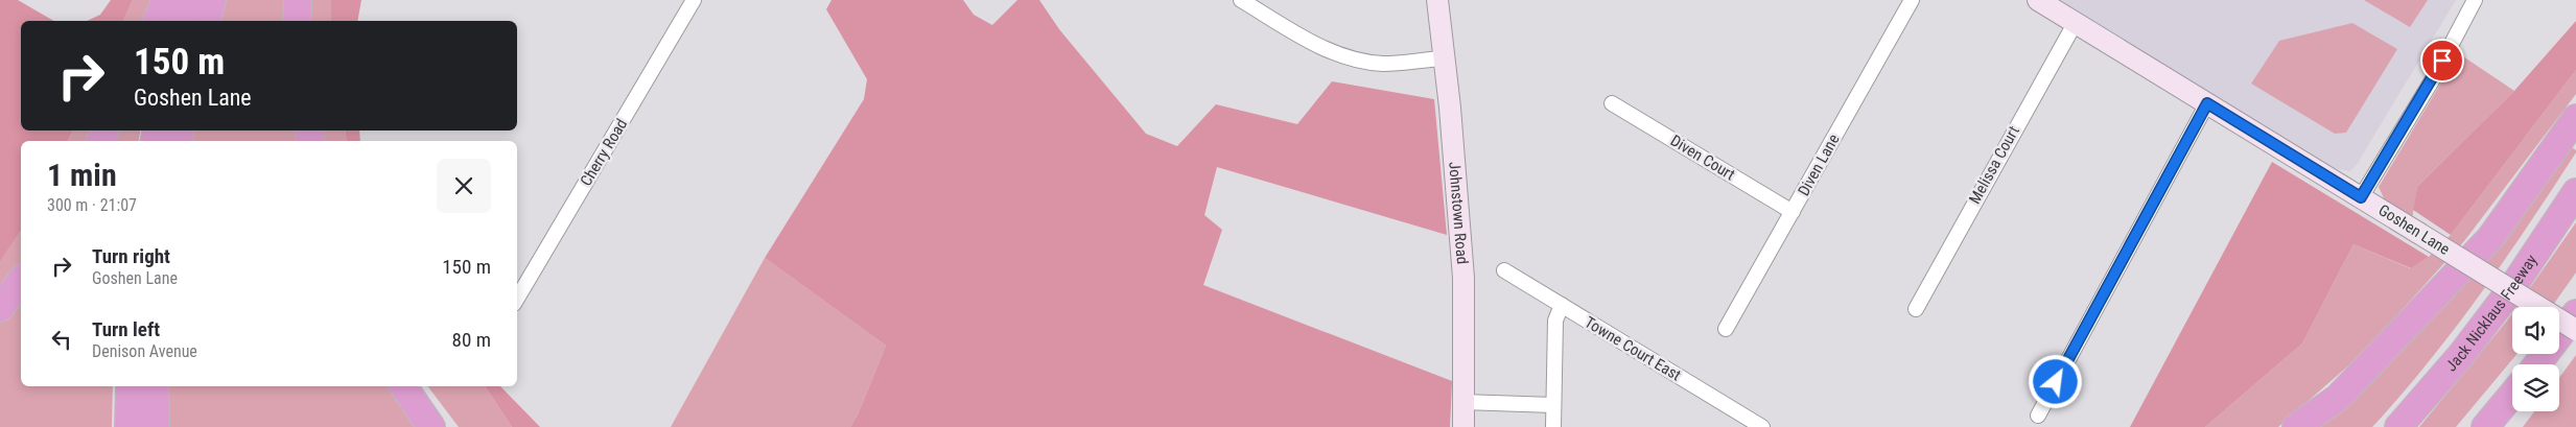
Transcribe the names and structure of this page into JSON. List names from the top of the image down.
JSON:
{
  "streets": {
    "highway": ["Jack Nicklaus Freeway"],
    "street": [
      "Cherry Road",
      "Diven Court",
      "Diven Lane",
      "Melissa Court",
      "Johnstown Road",
      "Goshen Lane",
      "Towne Court East"
    ]
  },
  "crossings": [
    ["Diven Court", "Diven Lane"],
    ["Melissa Court", "Goshen Lane"]
  ],
  "page": {
    "turn": ["150 m", "Goshen Lane"],
    "heading": ["1 min", "300 m · 21:07"],
    "list": [
      {
        "name": "Turn right",
        "note": "Goshen Lane",
        "value": "150 m"
      },
      {
        "name": "Turn left",
        "note": "Denison Avenue",
        "value": "80 m"
      }
    ]
  }
}
